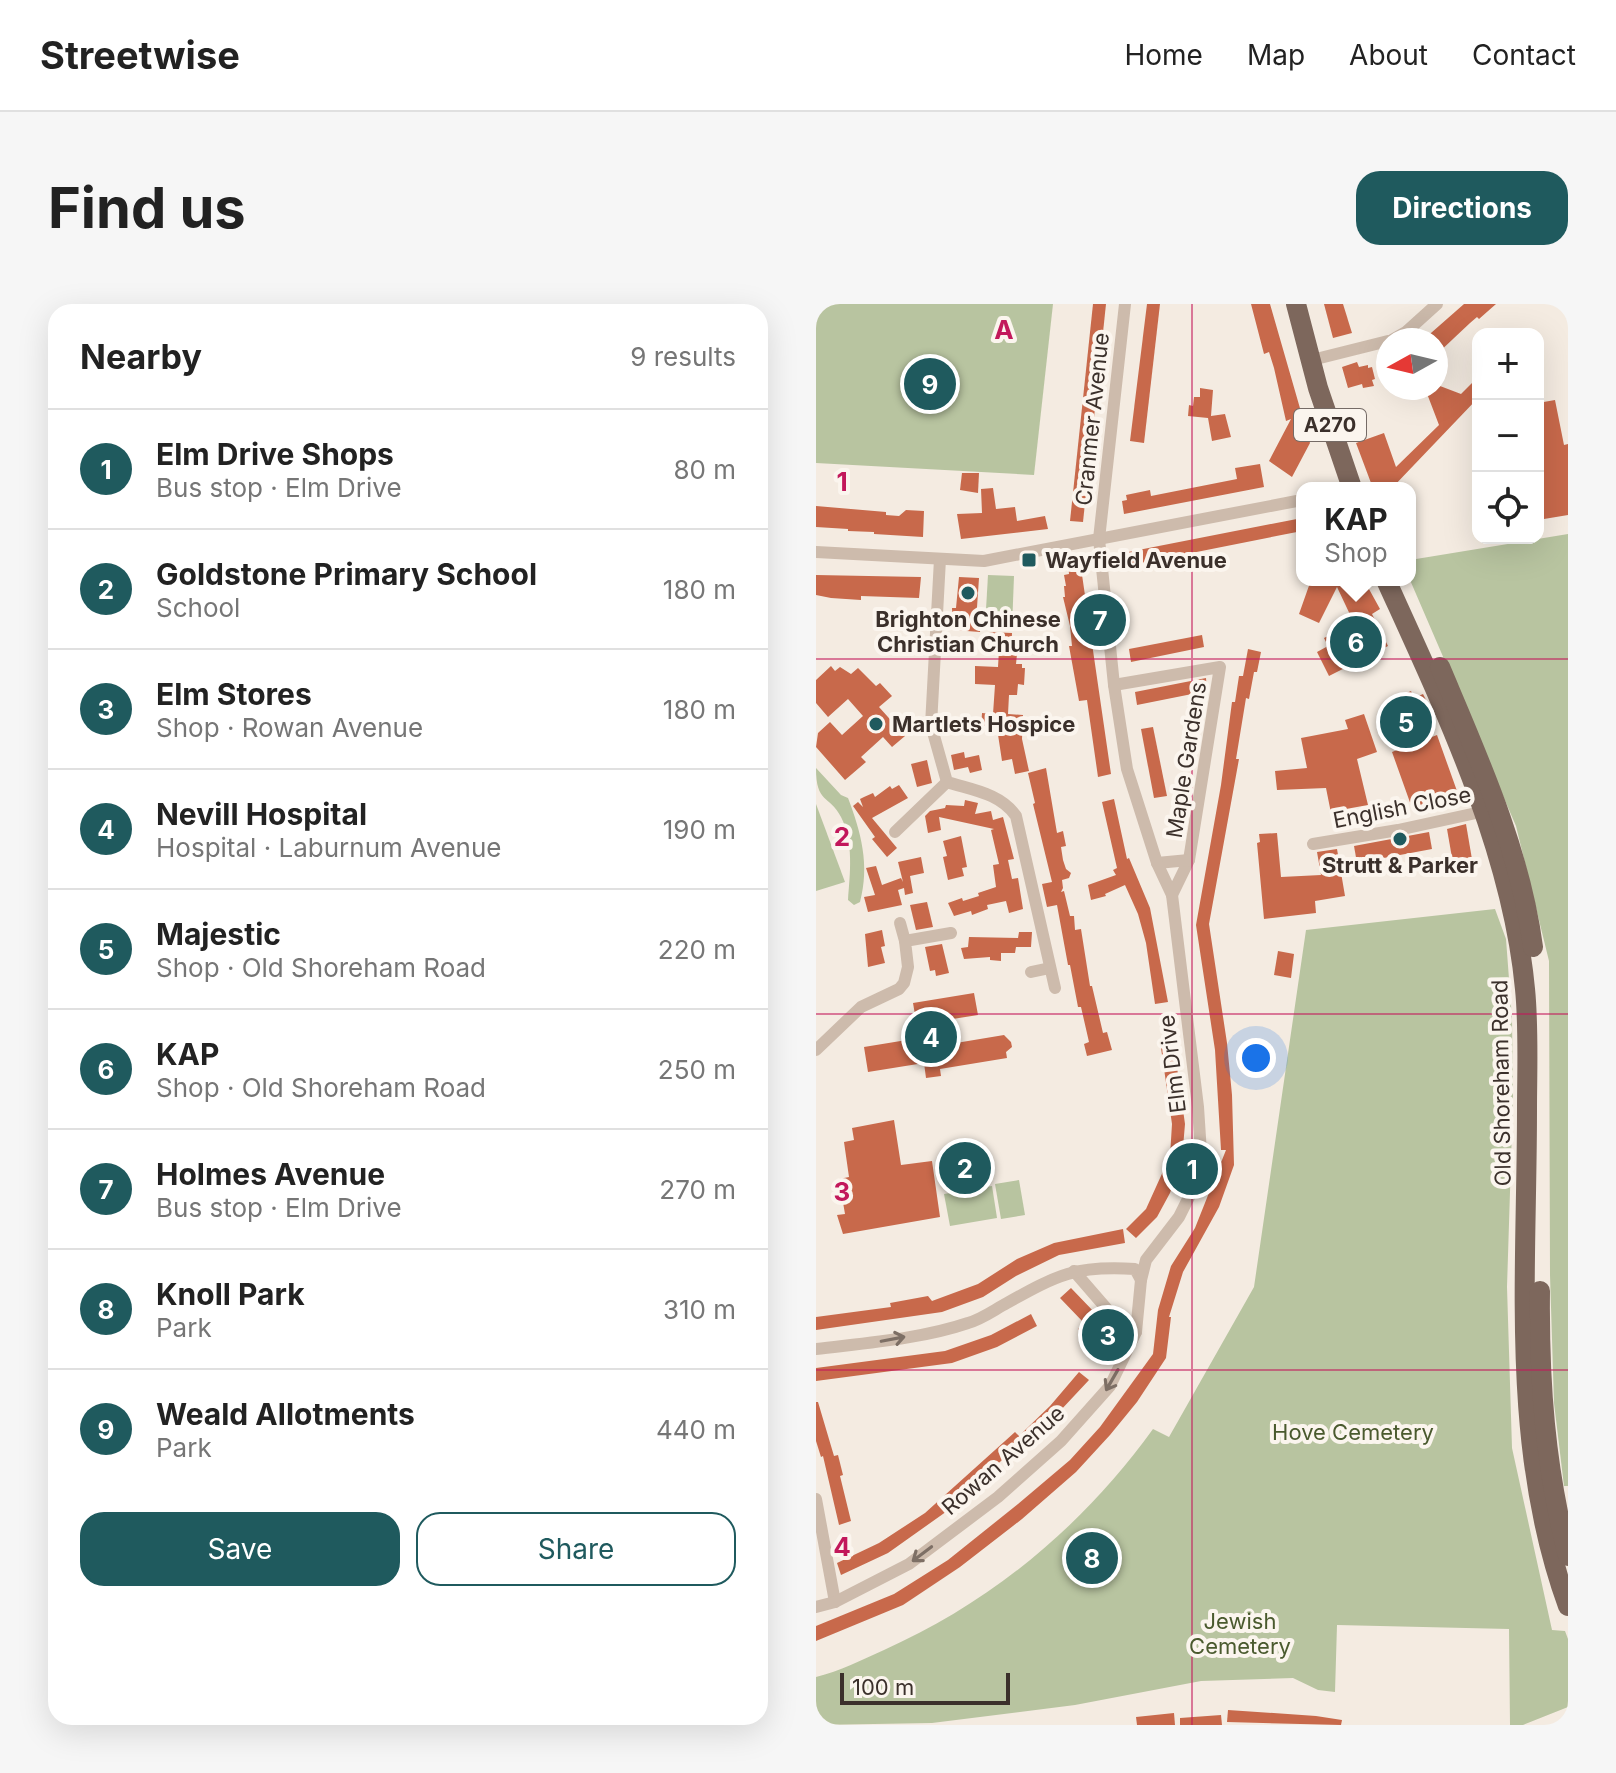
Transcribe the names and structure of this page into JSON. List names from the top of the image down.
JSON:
{
  "streets": {
    "main road": ["A270", "Old Shoreham Road"],
    "street": [
      "Cranmer Avenue",
      "Maple Gardens",
      "English Close",
      "Elm Drive",
      "Rowan Avenue"
    ]
  },
  "crossings": [
    ["Cranmer Avenue", "Elm Drive"],
    ["Maple Gardens", "Elm Drive"],
    ["English Close", "Old Shoreham Road"],
    ["Elm Drive", "Rowan Avenue"]
  ],
  "one_way": ["Rowan Avenue"],
  "parks": ["Hove Cemetery", "Jewish Cemetery"],
  "places": {
    "transit": ["Wayfield Avenue"],
    "other": ["Brighton Chinese Christian Church", "Martlets Hospice", "Strutt & Parker"]
  },
  "scale_bar": "100 m",
  "north": "left",
  "page": {
    "header": "Streetwise",
    "nav": [
      "Home",
      "Map",
      "About",
      "Contact"
    ],
    "buttons": [
      "Directions",
      ["Save", "Share"]
    ],
    "title": "Find us",
    "heading": ["Nearby", "9 results"],
    "map_buttons": ["+", "−"],
    "pins": [
      "9",
      "7",
      "6",
      "5",
      "4",
      "2",
      "1",
      "3",
      "8"
    ],
    "list": [
      {
        "mark": "1",
        "name": "Elm Drive Shops",
        "note": "Bus stop · Elm Drive",
        "value": "80 m"
      },
      {
        "mark": "2",
        "name": "Goldstone Primary School",
        "note": "School",
        "value": "180 m"
      },
      {
        "mark": "3",
        "name": "Elm Stores",
        "note": "Shop · Rowan Avenue",
        "value": "180 m"
      },
      {
        "mark": "4",
        "name": "Nevill Hospital",
        "note": "Hospital · Laburnum Avenue",
        "value": "190 m"
      },
      {
        "mark": "5",
        "name": "Majestic",
        "note": "Shop · Old Shoreham Road",
        "value": "220 m"
      },
      {
        "mark": "6",
        "name": "KAP",
        "note": "Shop · Old Shoreham Road",
        "value": "250 m"
      },
      {
        "mark": "7",
        "name": "Holmes Avenue",
        "note": "Bus stop · Elm Drive",
        "value": "270 m"
      },
      {
        "mark": "8",
        "name": "Knoll Park",
        "note": "Park",
        "value": "310 m"
      },
      {
        "mark": "9",
        "name": "Weald Allotments",
        "note": "Park",
        "value": "440 m"
      }
    ],
    "popup": ["KAP", "Shop"],
    "scale": "100 m"
  },
  "grid": {
    "columns": ["A"],
    "rows": [
      "1",
      "2",
      "3",
      "4"
    ]
  }
}
